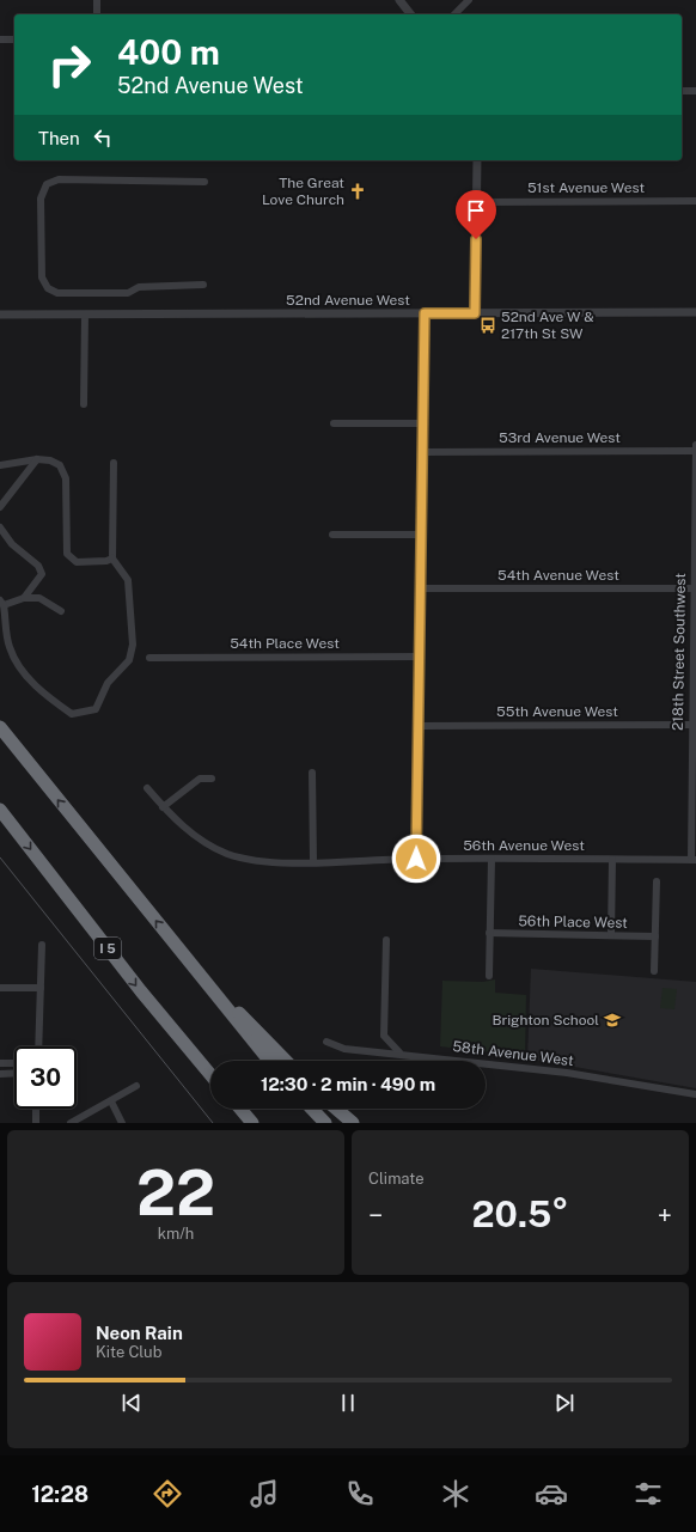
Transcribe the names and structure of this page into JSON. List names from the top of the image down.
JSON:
{
  "streets": {
    "highway": ["I 5"],
    "street": [
      "51st Avenue West",
      "52nd Avenue West",
      "53rd Avenue West",
      "54th Avenue West",
      "54th Place West",
      "218th Street Southwest",
      "55th Avenue West",
      "56th Avenue West",
      "56th Place West",
      "58th Avenue West"
    ]
  },
  "crossings": [
    ["53rd Avenue West", "218th Street Southwest"],
    ["54th Avenue West", "218th Street Southwest"],
    ["218th Street Southwest", "55th Avenue West"],
    ["218th Street Southwest", "56th Avenue West"]
  ],
  "places": {
    "church": ["The Great Love Church"],
    "bus stop": ["52nd Ave W & 217th St SW"],
    "school or university": ["Brighton School"]
  },
  "page": {
    "turn": ["400 m", "52nd Avenue West"],
    "then": "Then",
    "limit": "30",
    "trip": "12:30 · 2 min · 490 m",
    "tile": [
      ["22", "km/h"],
      "Climate"
    ],
    "heat": ["−", "20.5°", "+"],
    "song": ["Neon Rain", "Kite Club"],
    "tabs": "12:28"
  }
}
